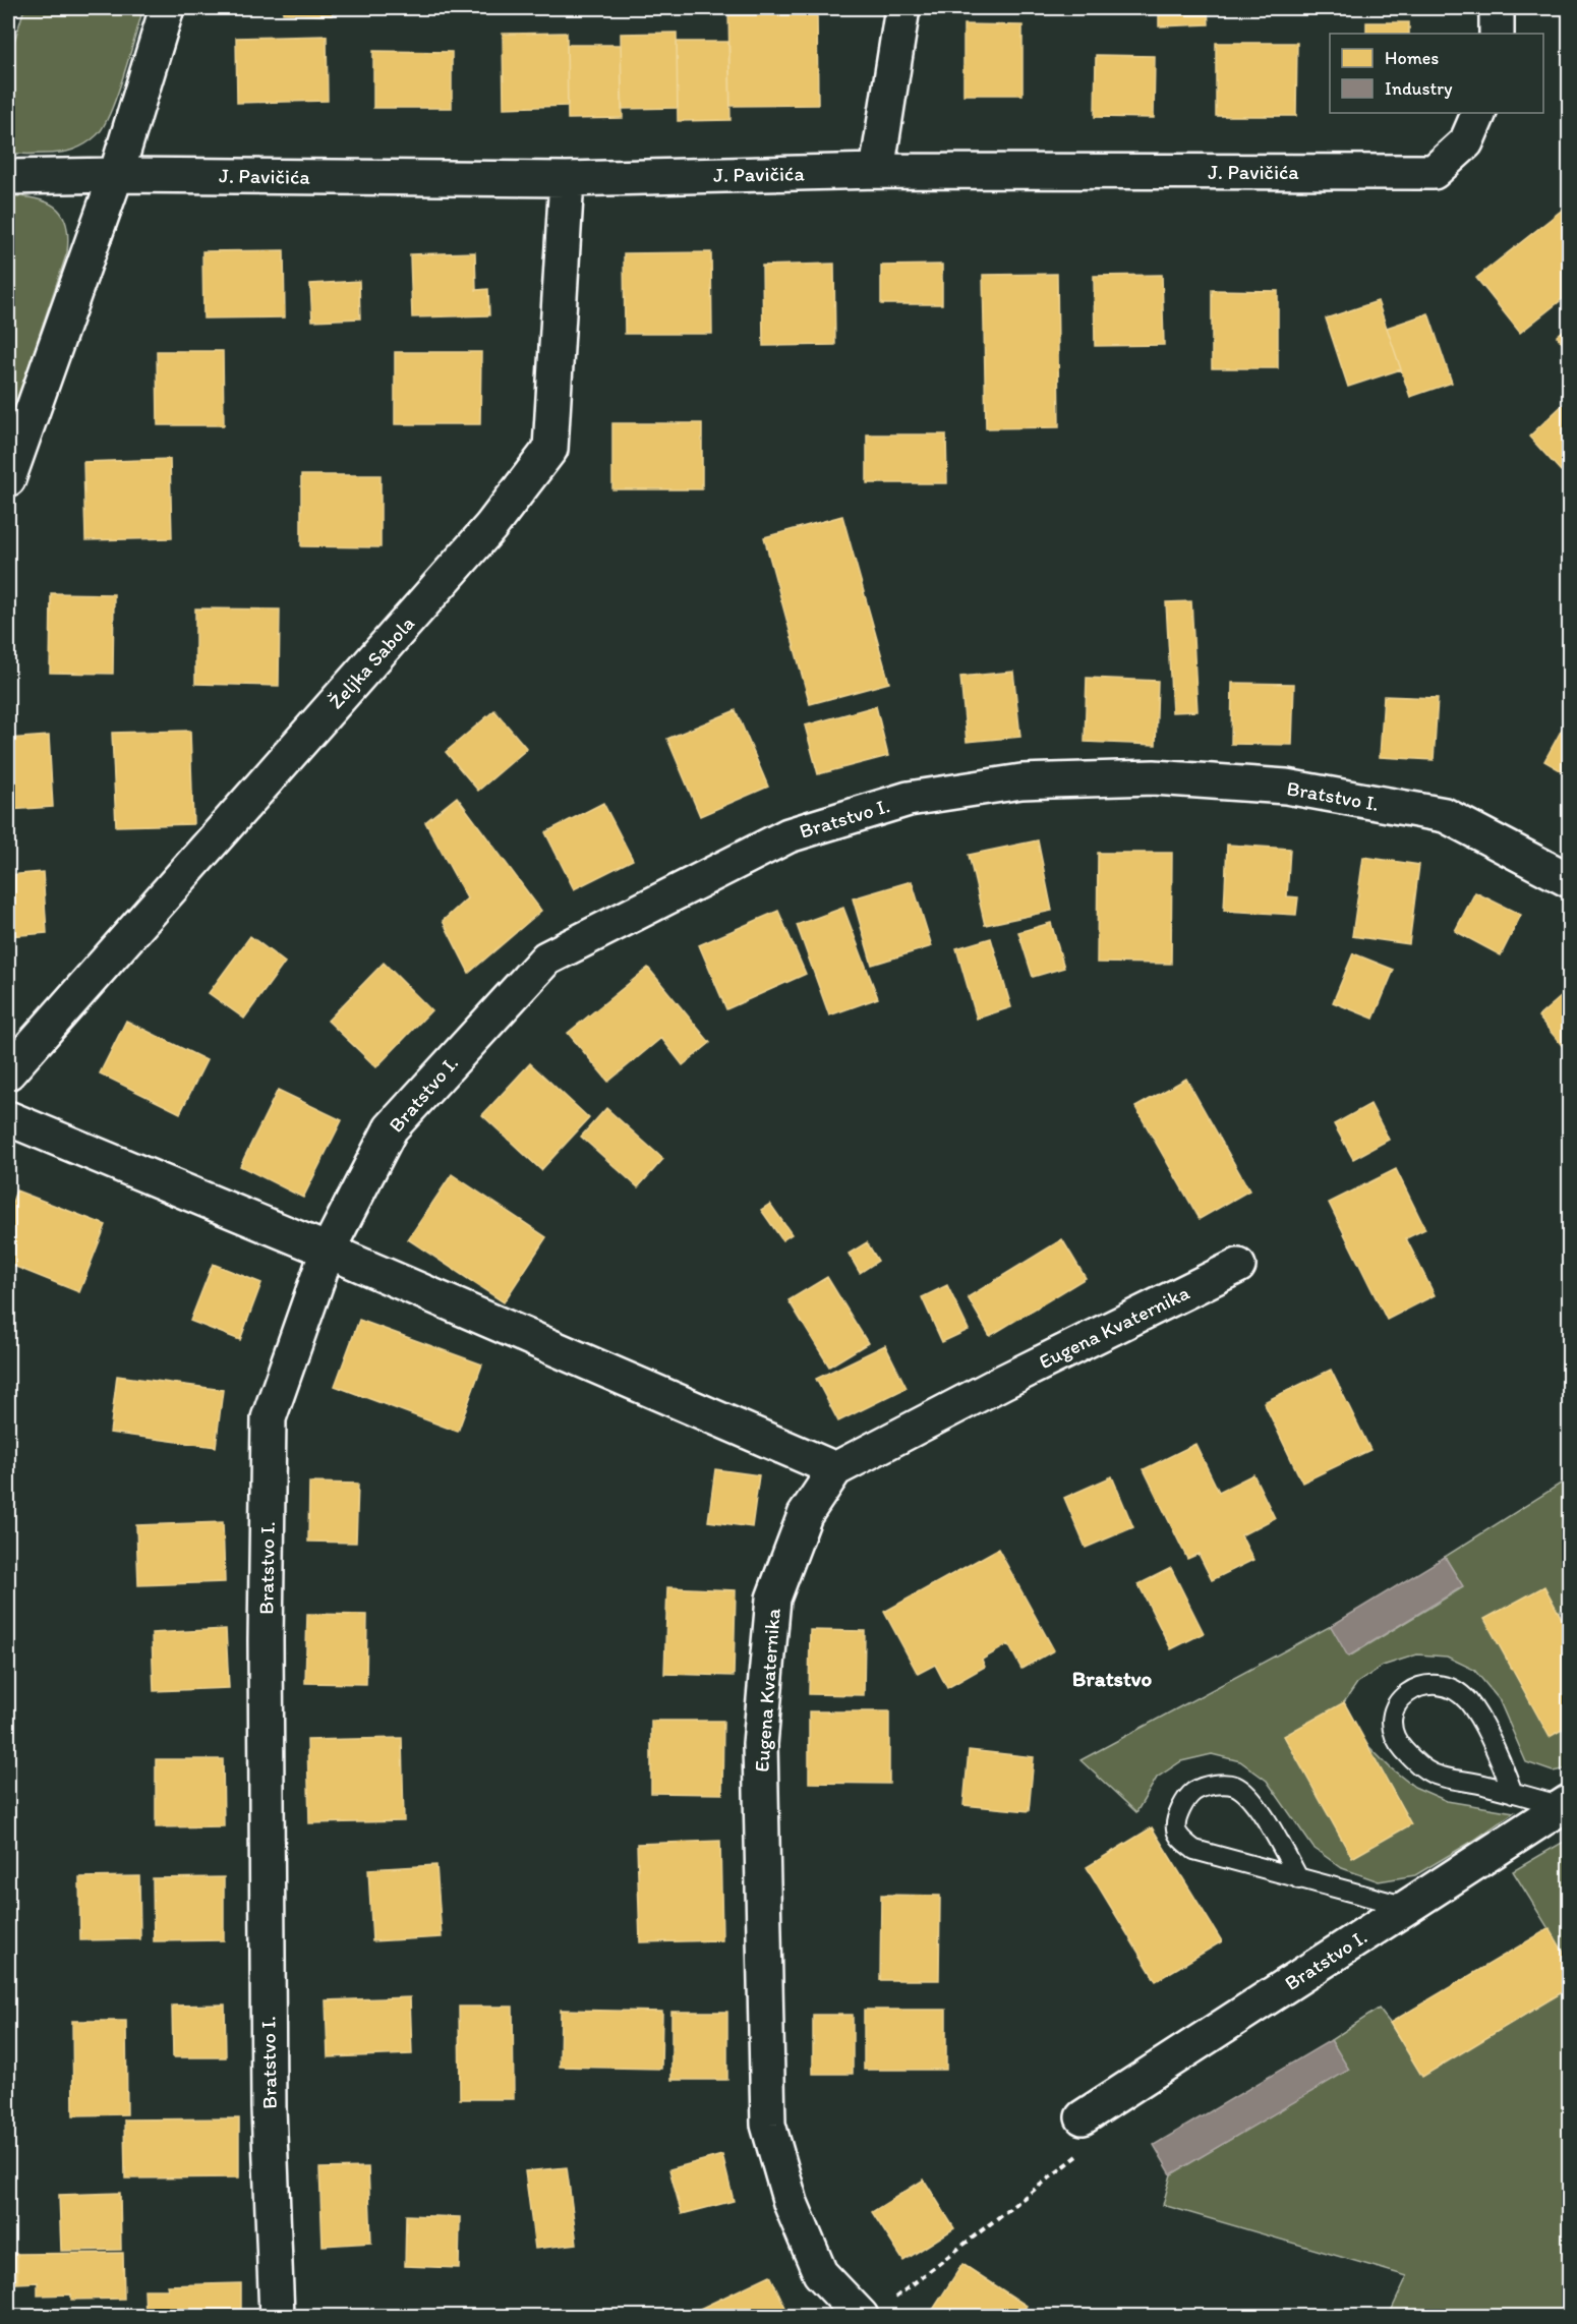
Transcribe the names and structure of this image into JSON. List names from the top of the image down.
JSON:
{
  "streets": {
    "street": [
      "J. Pavičića",
      "Željka Sabola",
      "Bratstvo I.",
      "Eugena Kvaternika"
    ]
  },
  "crossings": [
    ["J. Pavičića", "Željka Sabola"]
  ],
  "districts": ["Bratstvo"],
  "legend": ["Homes", "Industry"]
}
